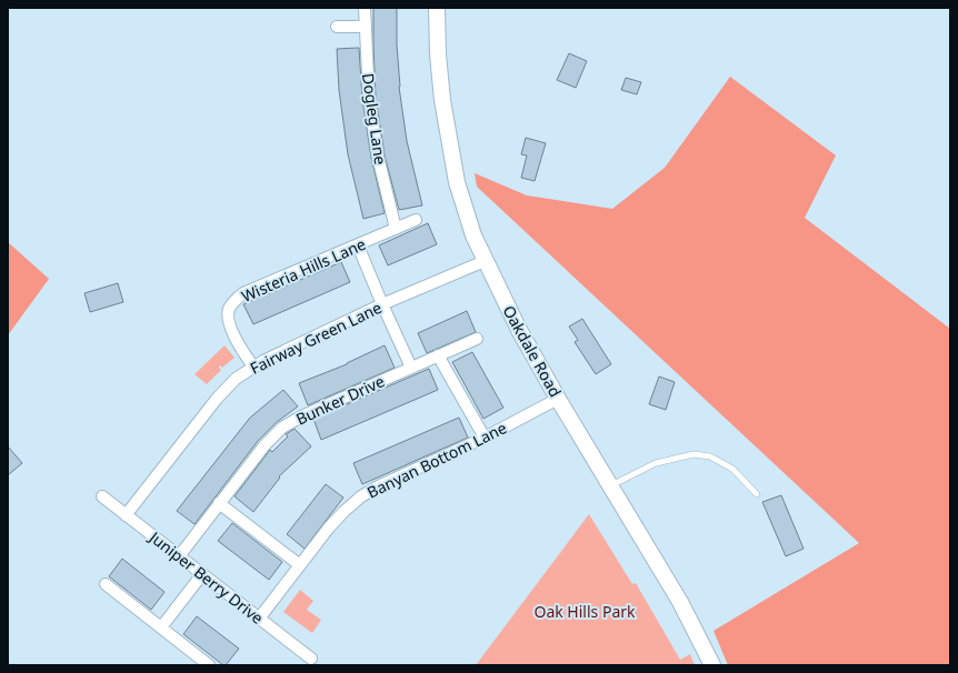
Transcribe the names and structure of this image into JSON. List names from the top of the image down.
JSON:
{
  "streets": {
    "main road": ["Oakdale Road"],
    "street": [
      "Dogleg Lane",
      "Wisteria Hills Lane",
      "Fairway Green Lane",
      "Bunker Drive",
      "Banyan Bottom Lane",
      "Juniper Berry Drive"
    ]
  },
  "crossings": [
    ["Dogleg Lane", "Wisteria Hills Lane"],
    ["Wisteria Hills Lane", "Fairway Green Lane"],
    ["Fairway Green Lane", "Oakdale Road"],
    ["Fairway Green Lane", "Juniper Berry Drive"],
    ["Oakdale Road", "Banyan Bottom Lane"],
    ["Bunker Drive", "Juniper Berry Drive"],
    ["Banyan Bottom Lane", "Juniper Berry Drive"]
  ],
  "parks": ["Oak Hills Park"]
}
